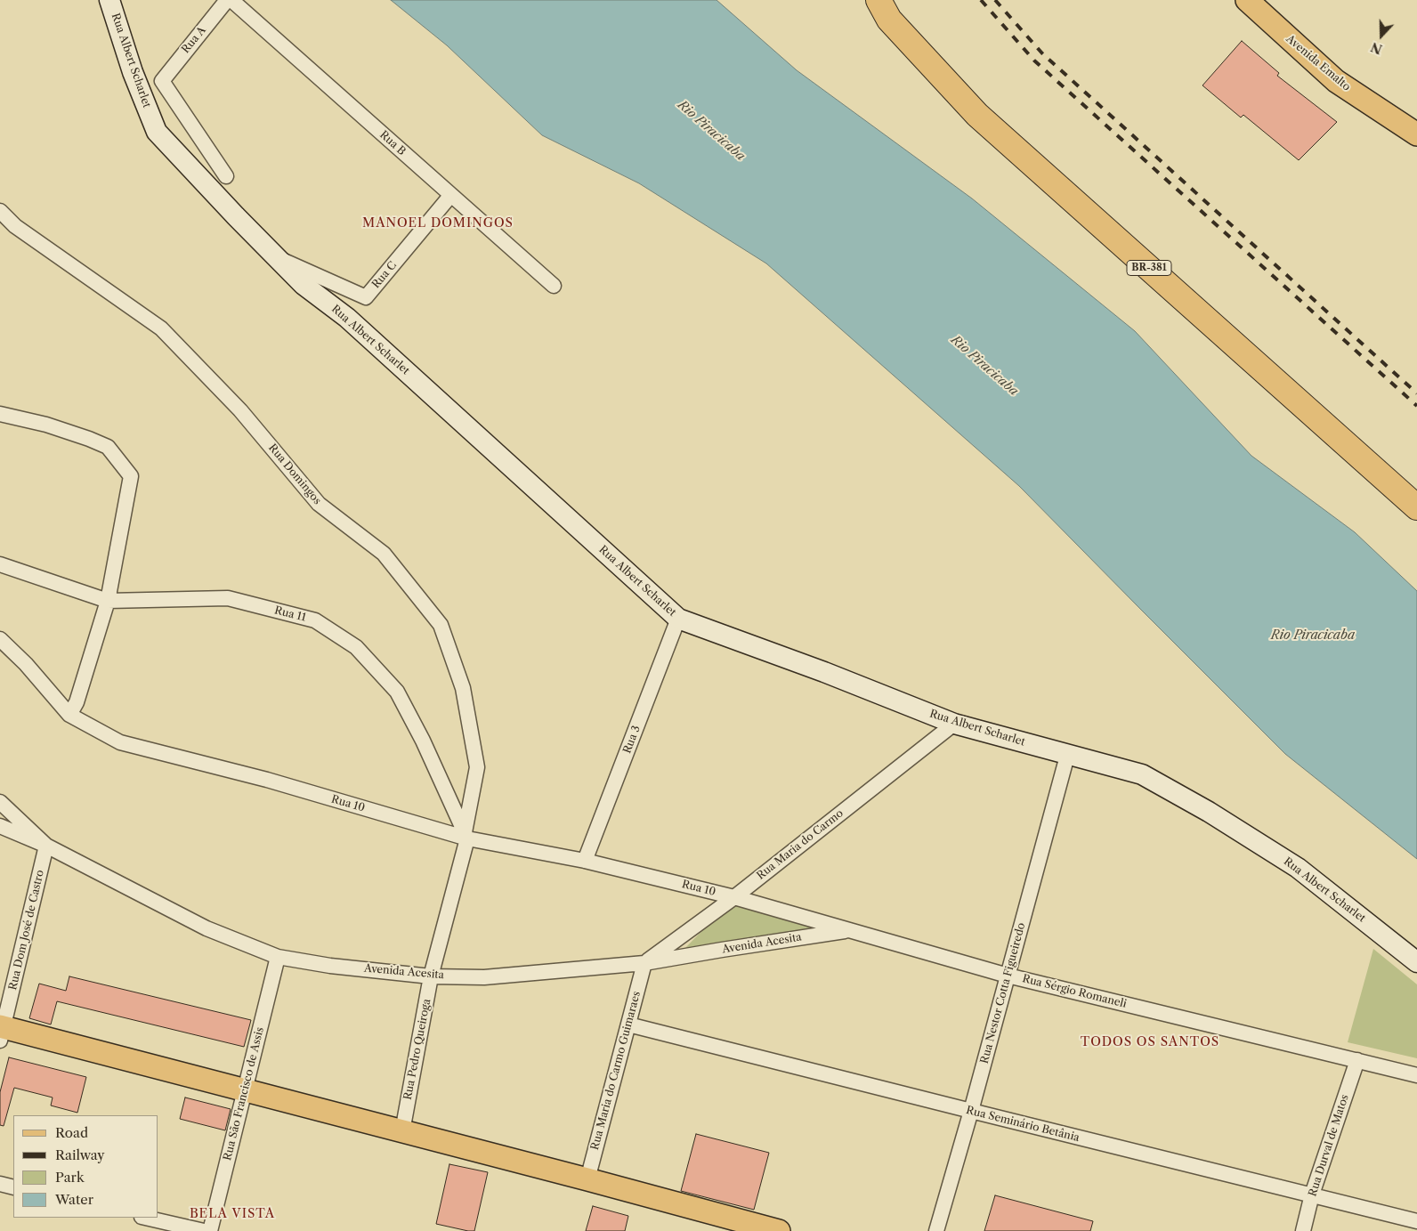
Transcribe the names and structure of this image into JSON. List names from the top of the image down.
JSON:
{
  "streets": {
    "highway": ["BR-381"],
    "main road": ["Rua Albert Scharlet", "Avenida Emalto"],
    "street": [
      "Rua A",
      "Rua B",
      "Rua C",
      "Rua Domingos",
      "Rua 11",
      "Rua 3",
      "Rua 10",
      "Rua Maria do Carmo",
      "Rua Dom José de Castro",
      "Avenida Acesita",
      "Rua Sérgio Romaneli",
      "Rua Nestor Cotta Figueiredo",
      "Rua Pedro Queiroga",
      "Rua Maria do Carmo Guimaraes",
      "Rua São Francisco de Assis",
      "Rua Seminário Betânia",
      "Rua Durval de Matos"
    ]
  },
  "crossings": [
    ["Rua Albert Scharlet", "Rua C"],
    ["Rua Albert Scharlet", "Rua 3"],
    ["Rua Albert Scharlet", "Rua Maria do Carmo"],
    ["Rua Albert Scharlet", "Rua Nestor Cotta Figueiredo"],
    ["Rua B", "Rua C"],
    ["Rua Domingos", "Rua 11"],
    ["Rua Domingos", "Rua 10"],
    ["Rua Domingos", "Rua Pedro Queiroga"],
    ["Rua 11", "Rua 10"],
    ["Rua 11", "Rua Pedro Queiroga"],
    ["Rua 3", "Rua 10"],
    ["Rua 10", "Rua Maria do Carmo"],
    ["Rua 10", "Rua Sérgio Romaneli"],
    ["Rua 10", "Rua Pedro Queiroga"],
    ["Rua Maria do Carmo", "Avenida Acesita"],
    ["Rua Maria do Carmo", "Rua Sérgio Romaneli"],
    ["Rua Maria do Carmo", "Rua Maria do Carmo Guimaraes"],
    ["Rua Dom José de Castro", "Avenida Acesita"],
    ["Avenida Acesita", "Rua Sérgio Romaneli"],
    ["Avenida Acesita", "Rua Pedro Queiroga"],
    ["Avenida Acesita", "Rua Maria do Carmo Guimaraes"],
    ["Avenida Acesita", "Rua São Francisco de Assis"],
    ["Rua Sérgio Romaneli", "Rua Nestor Cotta Figueiredo"],
    ["Rua Sérgio Romaneli", "Rua Durval de Matos"],
    ["Rua Nestor Cotta Figueiredo", "Rua Seminário Betânia"],
    ["Rua Maria do Carmo Guimaraes", "Rua Seminário Betânia"],
    ["Rua Seminário Betânia", "Rua Durval de Matos"]
  ],
  "districts": ["MANOEL DOMINGOS", "TODOS OS SANTOS", "BELA VISTA"],
  "water": ["Rio Piracicaba"],
  "legend": [
    "Road",
    "Railway",
    "Park",
    "Water"
  ],
  "north": "bottom"
}
